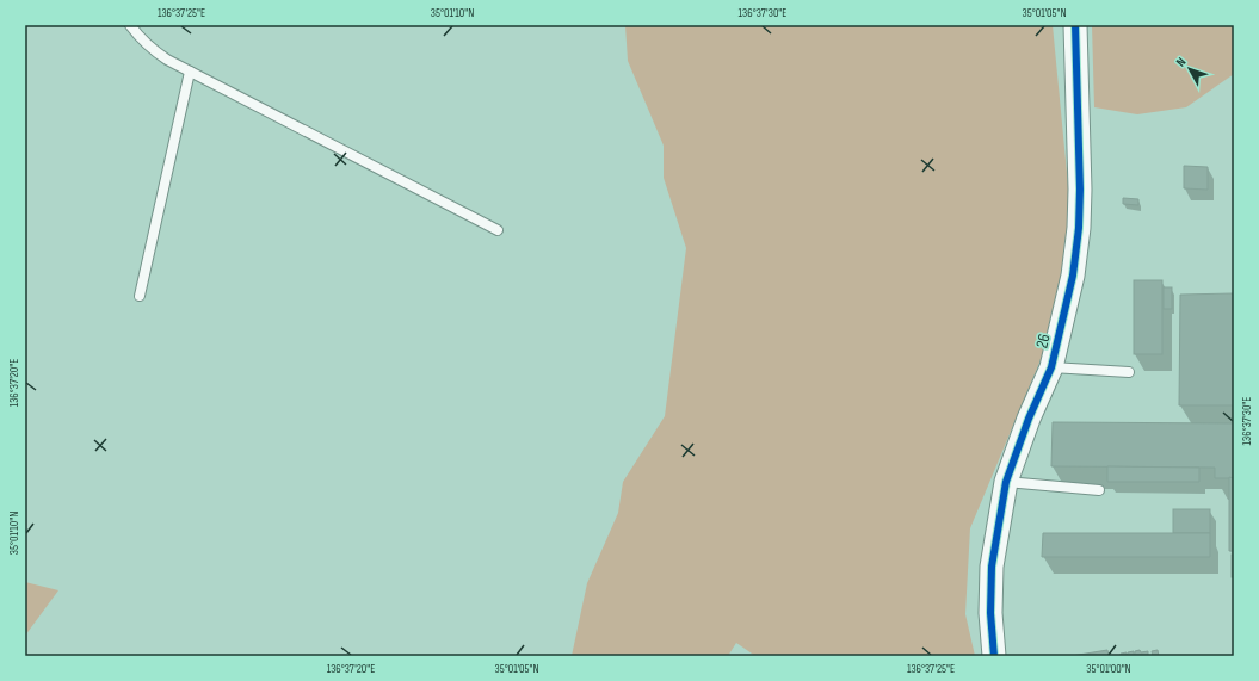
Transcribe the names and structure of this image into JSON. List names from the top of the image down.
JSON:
{
  "streets": {
    "street": ["26"]
  },
  "north": "top left",
  "coordinates": [
    "136°37'25\"E",
    "35°01'10\"N",
    "136°37'30\"E",
    "35°01'05\"N",
    "136°37'20\"E",
    "35°01'00\"N"
  ]
}
